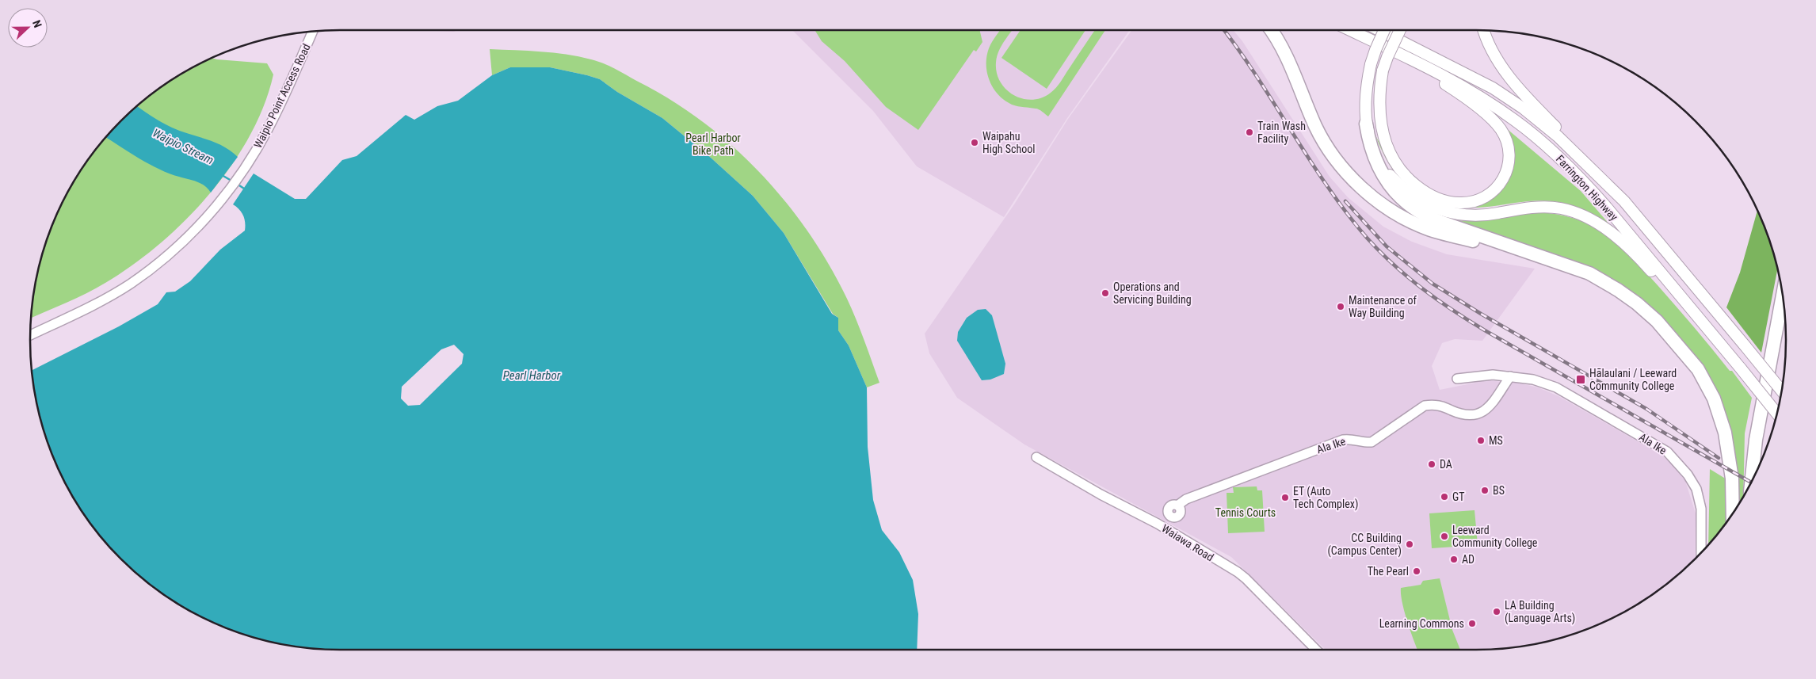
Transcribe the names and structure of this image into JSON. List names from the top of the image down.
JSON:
{
  "streets": {
    "main road": ["Farrington Highway"],
    "street": ["Waipio Point Access Road", "Ala Ike", "Waiawa Road"]
  },
  "water": ["Waipio Stream", "Pearl Harbor"],
  "parks": ["Pearl Harbor Bike Path", "Tennis Courts"],
  "places": {
    "other": [
      "Train Wash Facility",
      "Waipahu High School",
      "Operations and Servicing Building",
      "Maintenance of Way Building",
      "MS",
      "DA",
      "BS",
      "GT",
      "ET (Auto Tech Complex)",
      "Leeward Community College",
      "CC Building (Campus Center)",
      "AD",
      "The Pearl",
      "LA Building (Language Arts)",
      "Learning Commons"
    ],
    "transit": ["Hālaulani / Leeward Community College"]
  },
  "north": "right"
}
